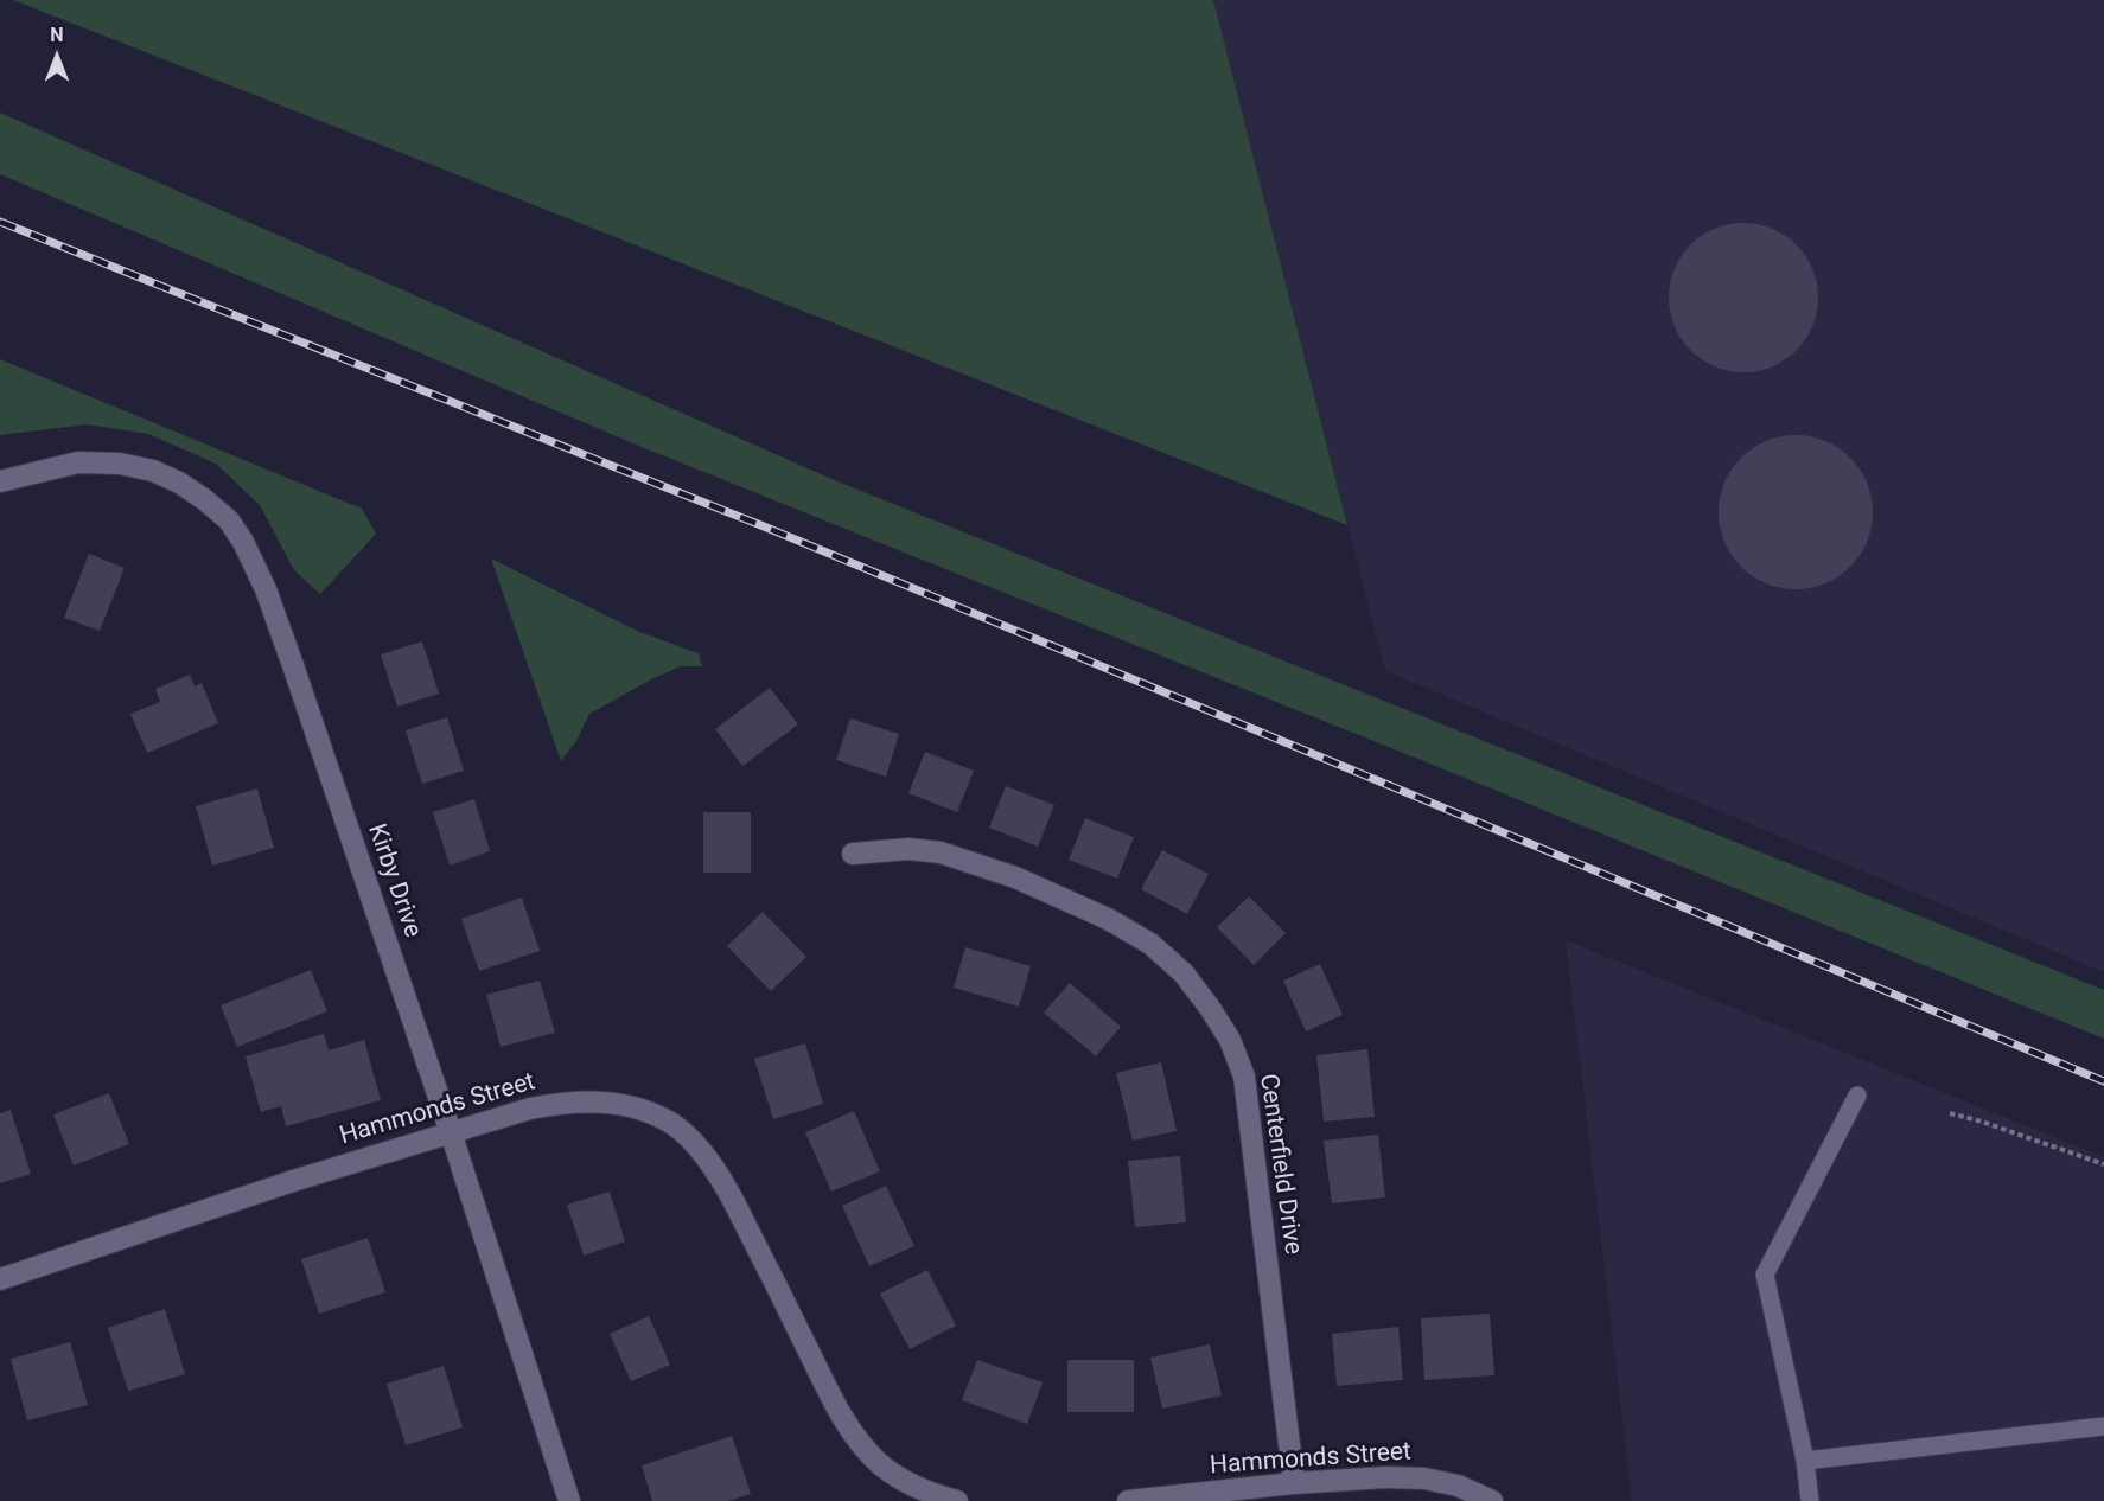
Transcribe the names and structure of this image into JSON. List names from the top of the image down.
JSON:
{
  "streets": {
    "street": ["Kirby Drive", "Hammonds Street", "Centerfield Drive"]
  },
  "crossings": [
    ["Kirby Drive", "Hammonds Street"],
    ["Hammonds Street", "Centerfield Drive"]
  ],
  "north": "top"
}
